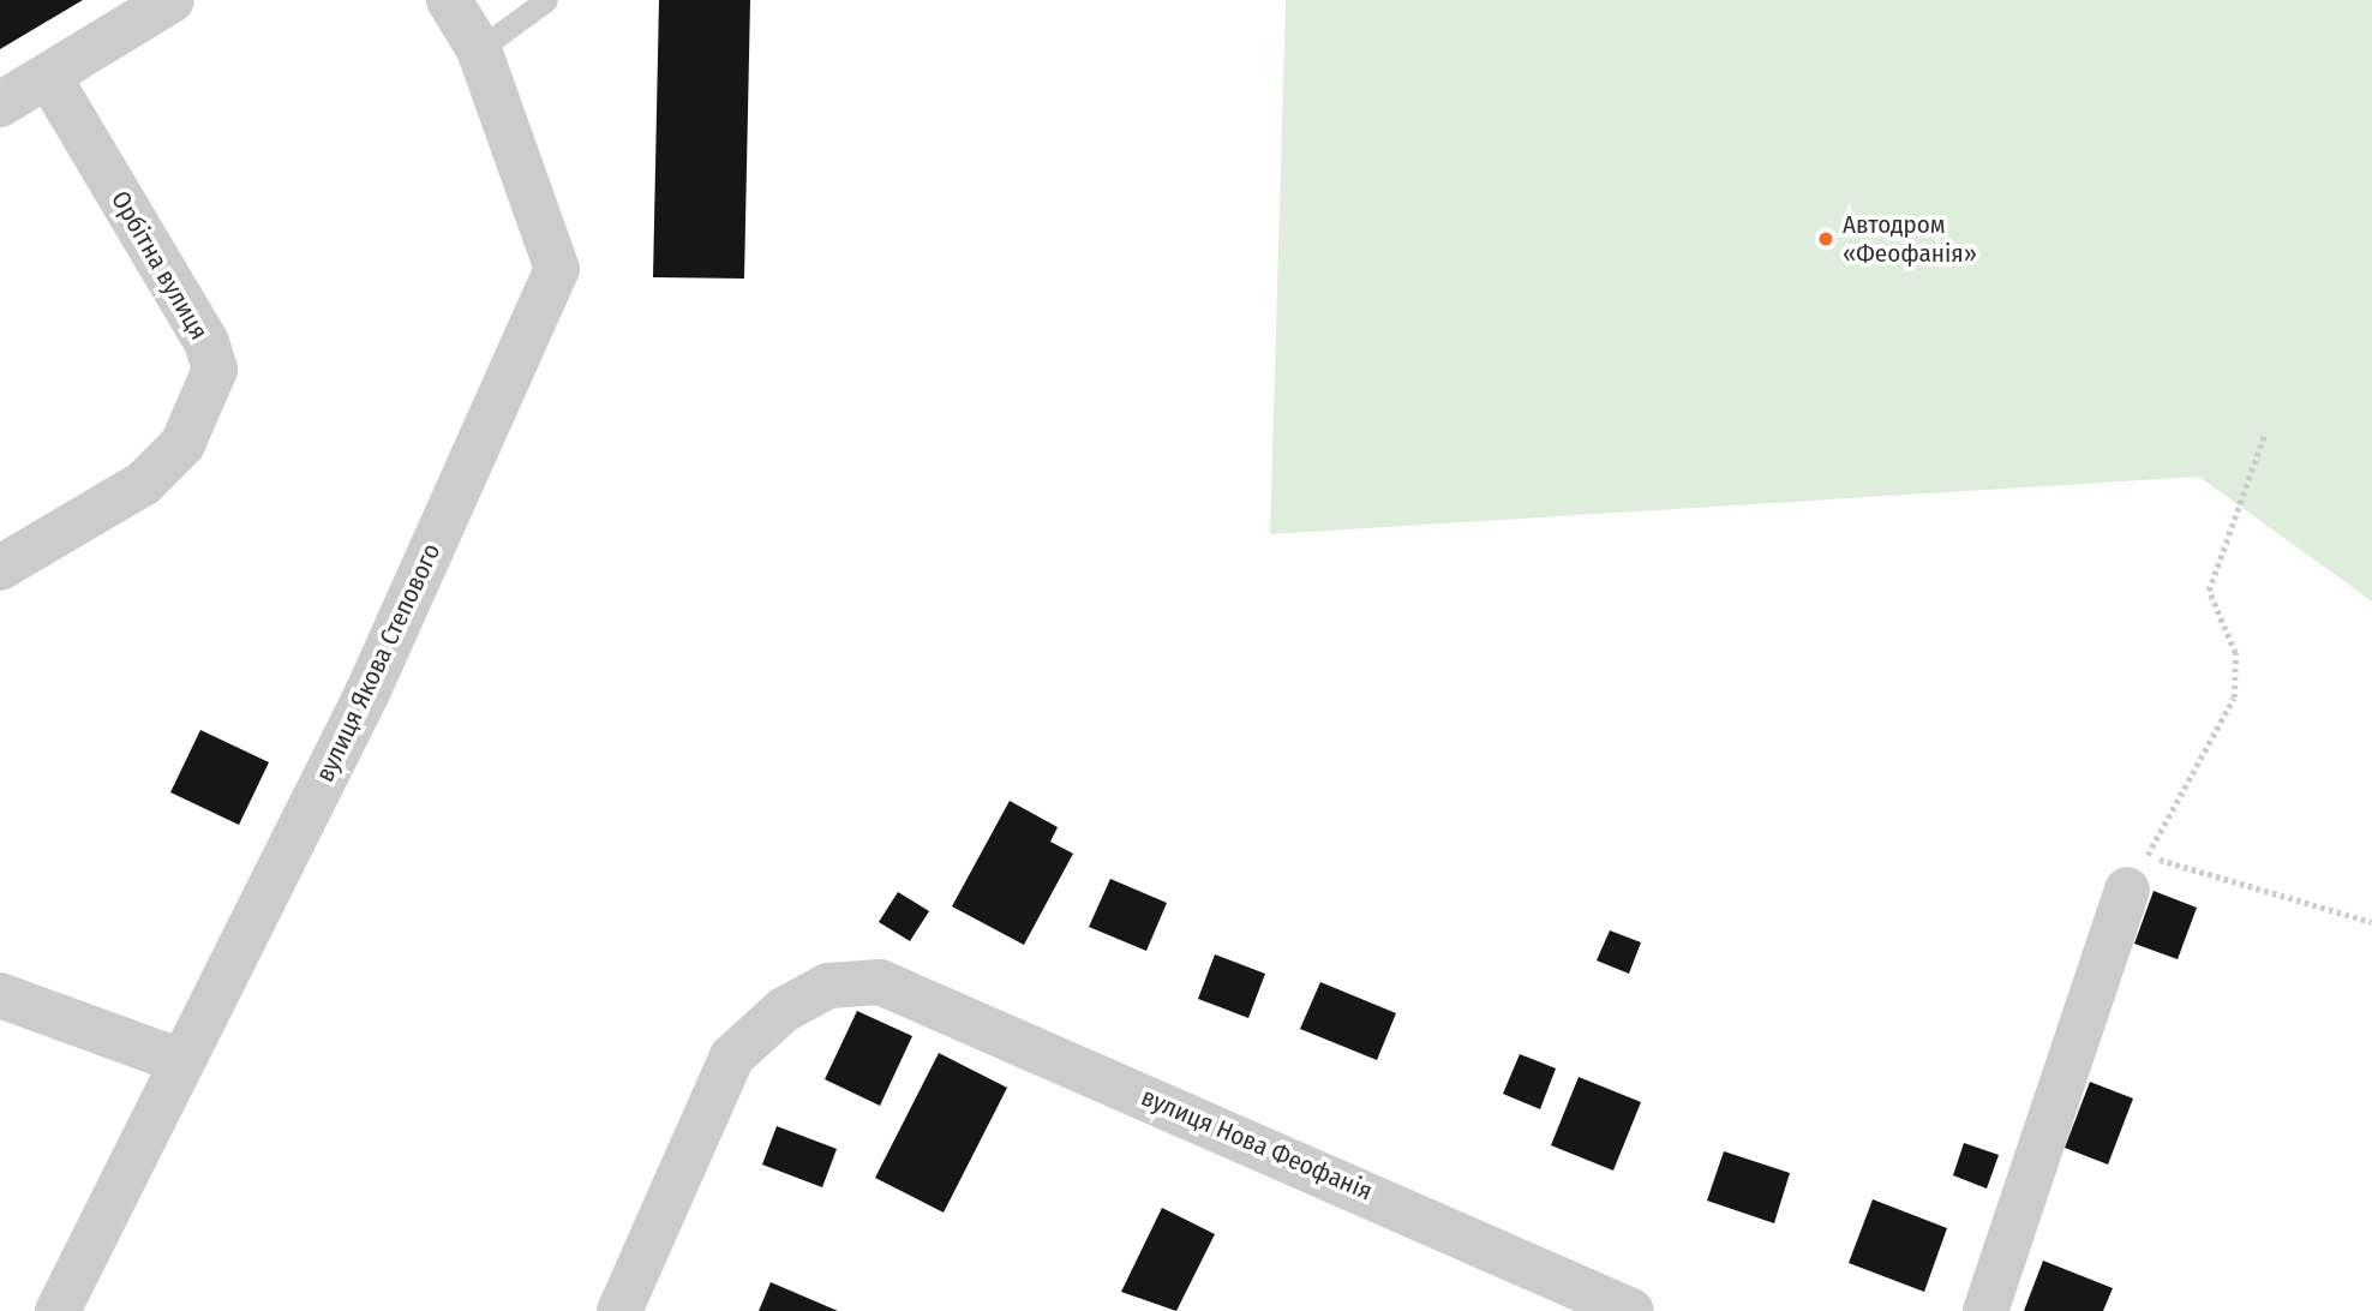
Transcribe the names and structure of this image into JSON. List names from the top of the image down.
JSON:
{
  "streets": {
    "street": ["Орбітна вулиця", "вулиця Якова Степового", "вулиця Нова Феофанія"]
  },
  "places": ["Автодром «Феофанія»"]
}
